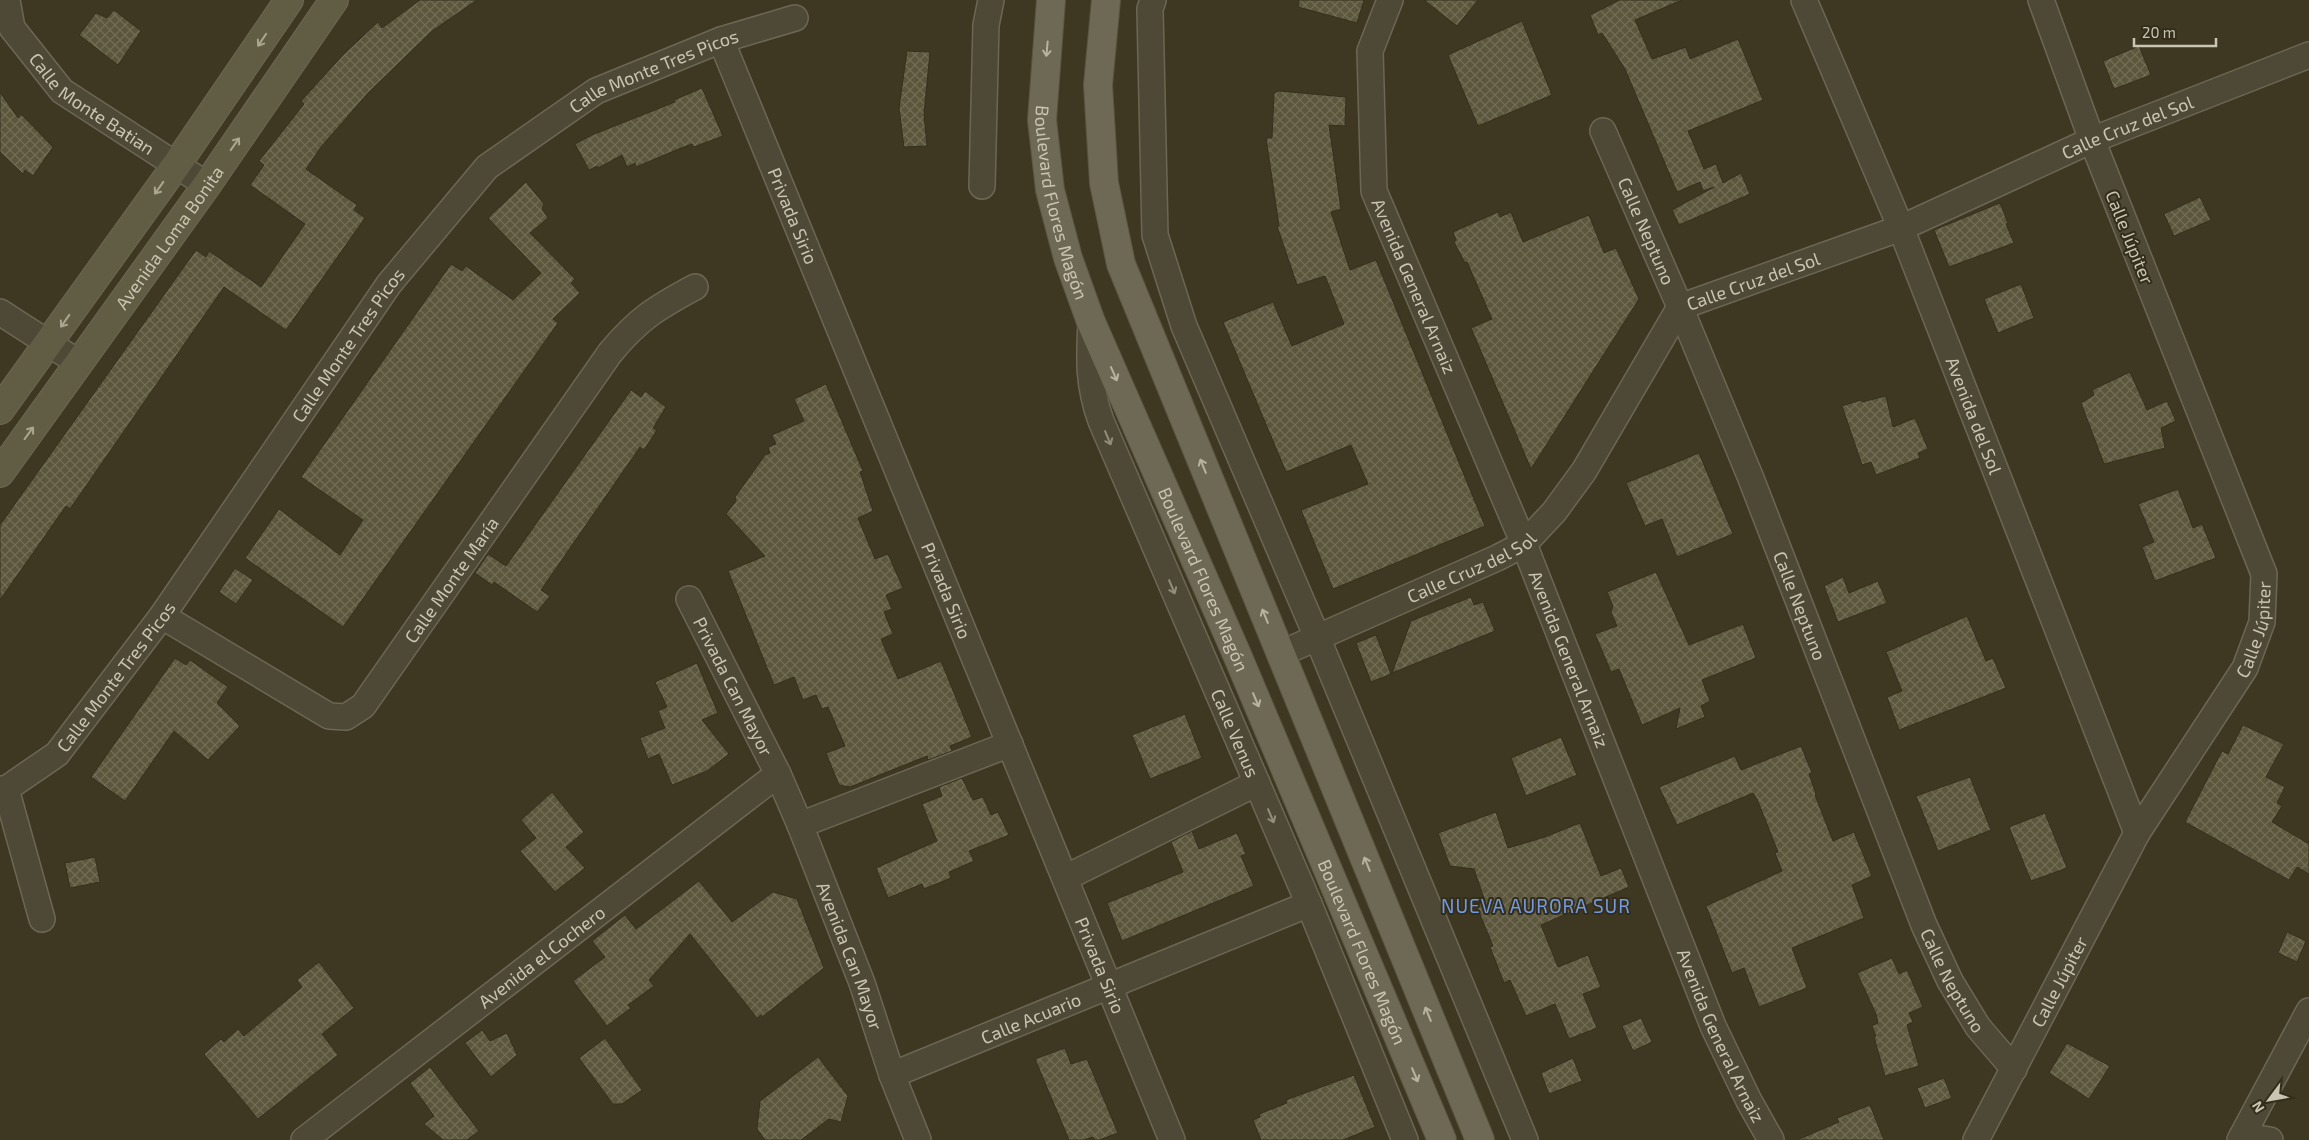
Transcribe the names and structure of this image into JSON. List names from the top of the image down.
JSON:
{
  "streets": {
    "main road": ["Boulevard Flores Magón", "Avenida Loma Bonita"],
    "street": [
      "Calle Monte Tres Picos",
      "Calle Monte Batian",
      "Calle Cruz del Sol",
      "Privada Sirio",
      "Calle Neptuno",
      "Calle Júpiter",
      "Avenida General Arnaiz",
      "Avenida del Sol",
      "Calle Monte María",
      "Privada Can Mayor",
      "Calle Venus",
      "Avenida Can Mayor",
      "Avenida el Cochero",
      "Calle Acuario"
    ]
  },
  "crossings": [
    ["Calle Monte Tres Picos", "Privada Sirio"],
    ["Calle Monte Tres Picos", "Calle Monte María"],
    ["Calle Monte Batian", "Avenida Loma Bonita"],
    ["Calle Cruz del Sol", "Boulevard Flores Magón"],
    ["Calle Cruz del Sol", "Calle Neptuno"],
    ["Calle Cruz del Sol", "Calle Júpiter"],
    ["Calle Cruz del Sol", "Avenida General Arnaiz"],
    ["Calle Cruz del Sol", "Avenida del Sol"],
    ["Boulevard Flores Magón", "Calle Venus"],
    ["Privada Sirio", "Calle Acuario"],
    ["Calle Neptuno", "Calle Júpiter"],
    ["Calle Júpiter", "Avenida del Sol"],
    ["Privada Can Mayor", "Avenida Can Mayor"],
    ["Privada Can Mayor", "Avenida el Cochero"],
    ["Calle Venus", "Calle Acuario"],
    ["Avenida Can Mayor", "Avenida el Cochero"],
    ["Avenida Can Mayor", "Calle Acuario"]
  ],
  "districts": ["NUEVA AURORA SUR"],
  "scale_bar": "20 m",
  "north": "bottom left"
}
